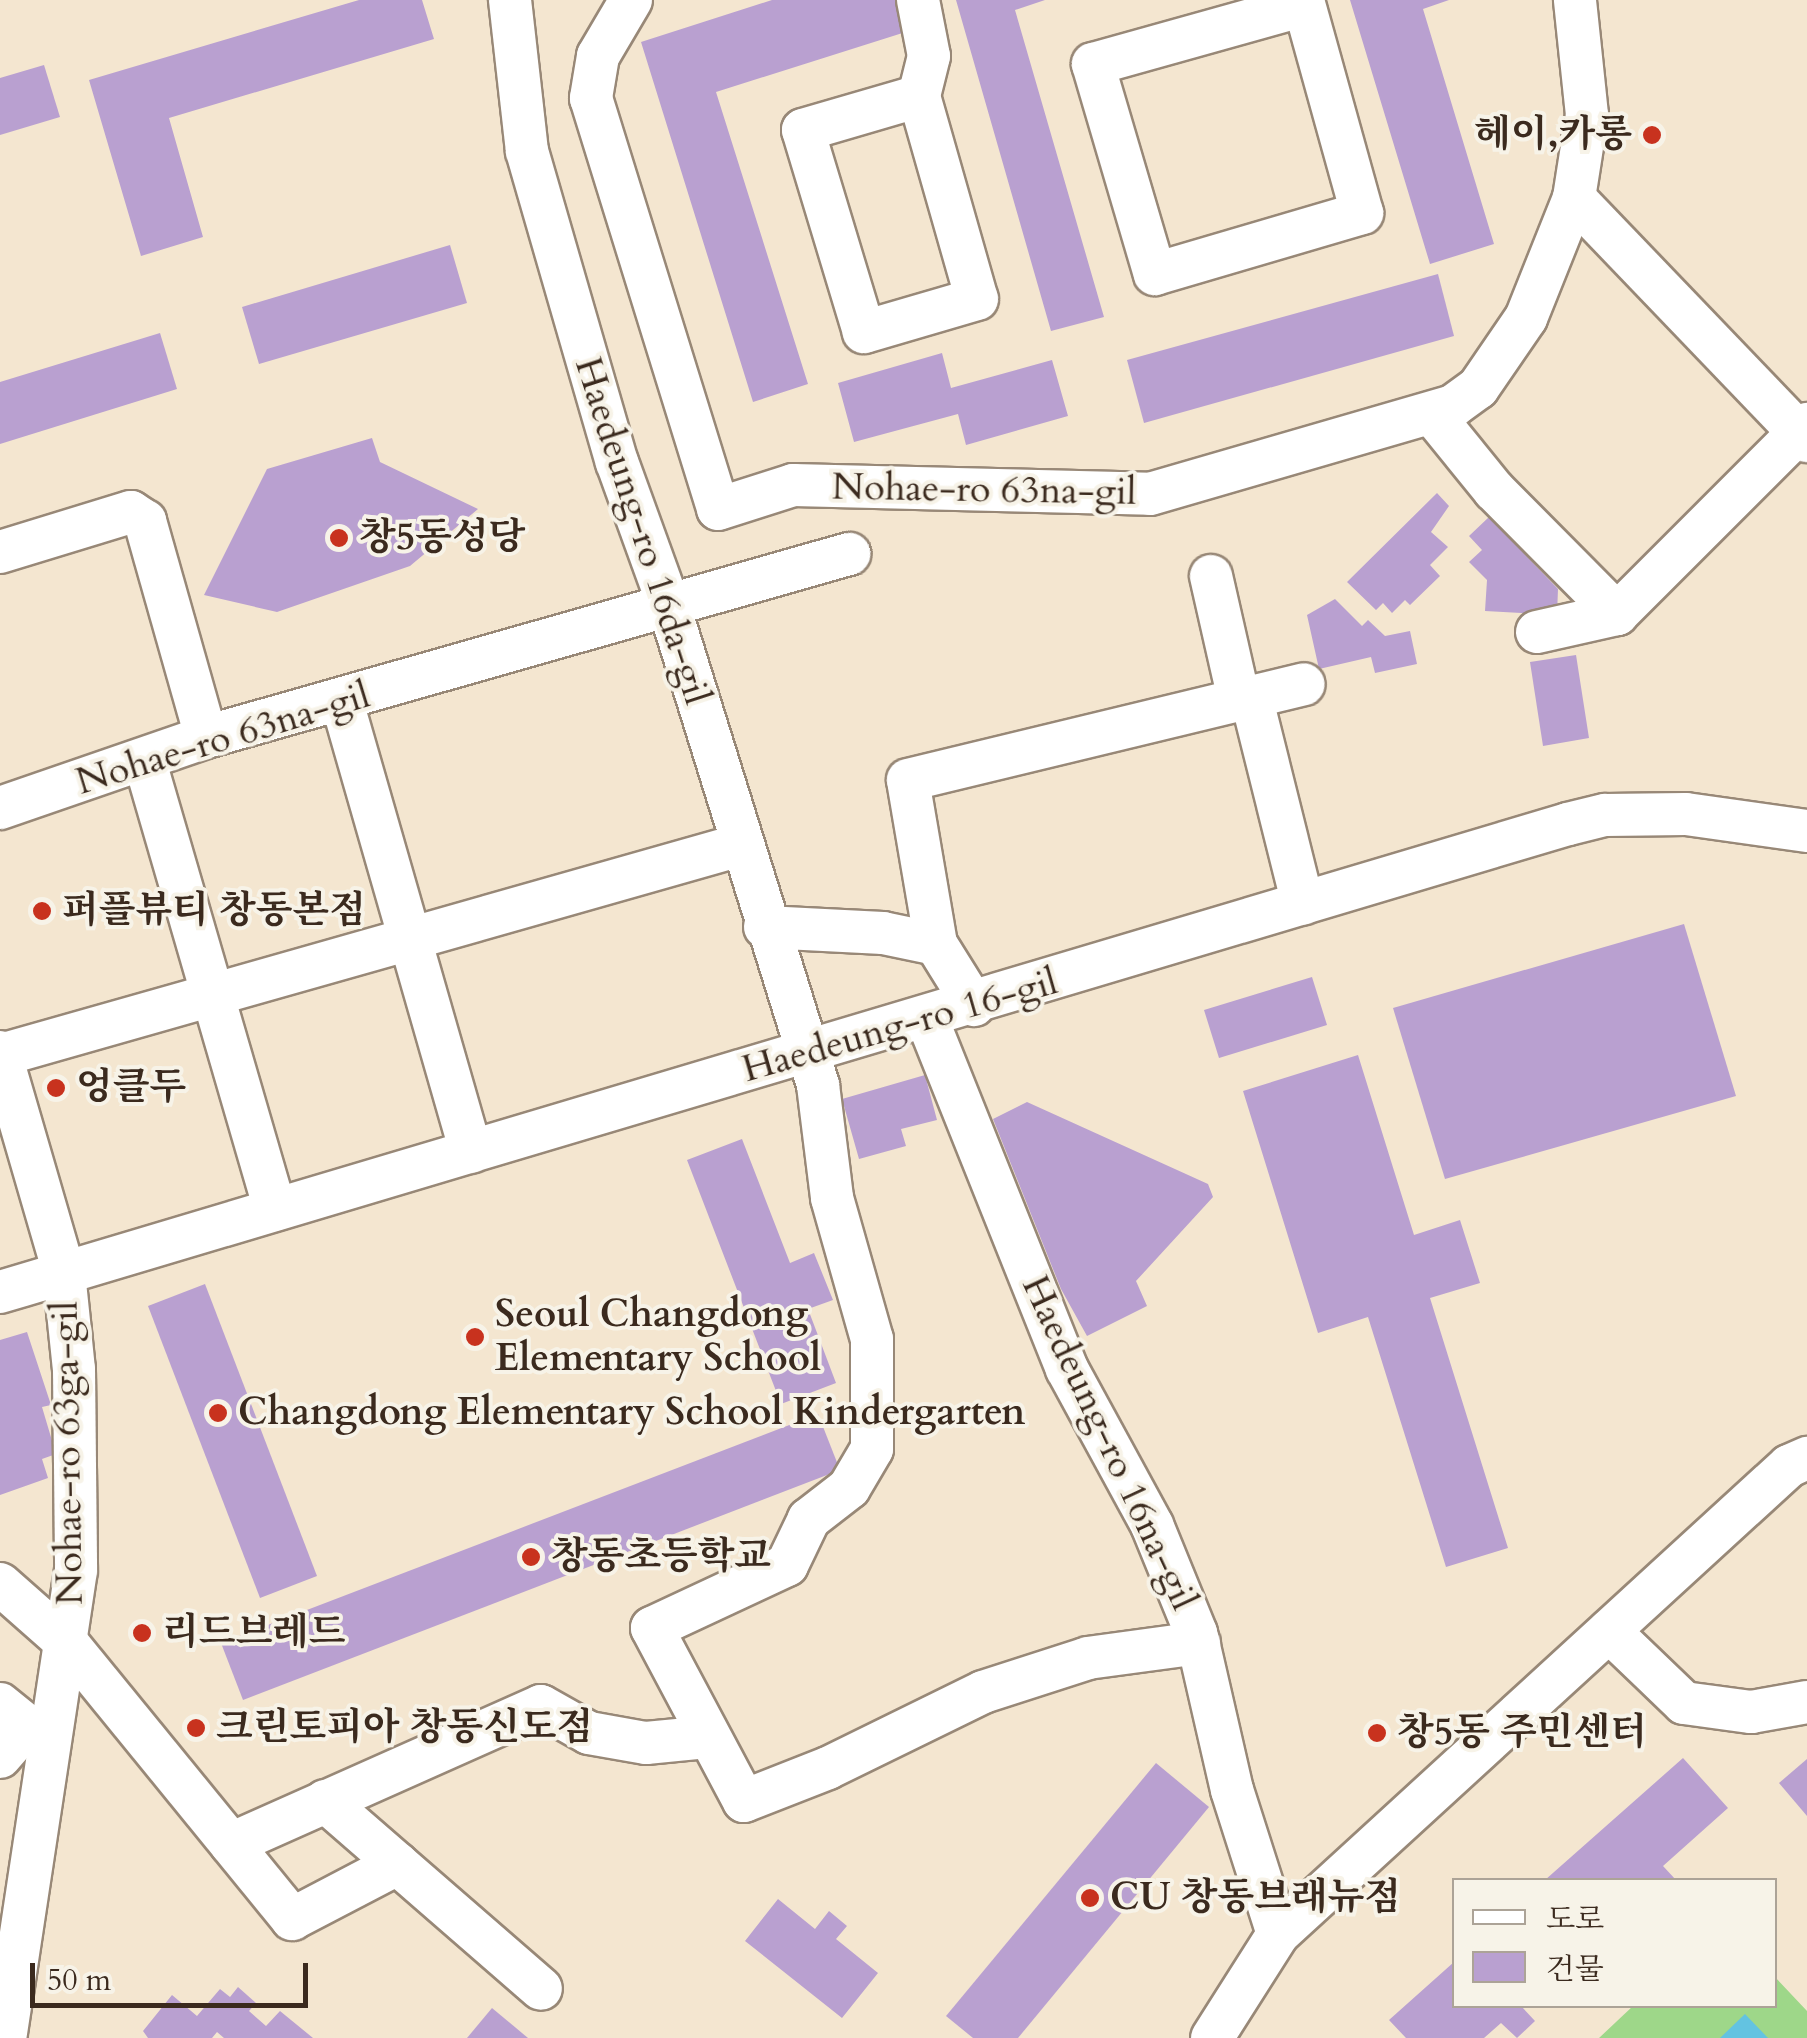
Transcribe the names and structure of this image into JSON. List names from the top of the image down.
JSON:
{
  "streets": {
    "street": [
      "Nohae-ro 63na-gil",
      "Haedeung-ro 16da-gil",
      "Haedeung-ro 16-gil",
      "Haedeung-ro 16na-gil",
      "Nohae-ro 63ga-gil"
    ]
  },
  "crossings": [
    ["Nohae-ro 63na-gil", "Haedeung-ro 16da-gil"],
    ["Haedeung-ro 16da-gil", "Haedeung-ro 16-gil"],
    ["Haedeung-ro 16-gil", "Haedeung-ro 16na-gil"],
    ["Haedeung-ro 16-gil", "Nohae-ro 63ga-gil"]
  ],
  "places": [
    "헤이,카롱",
    "창5동성당",
    "퍼플뷰티 창동본점",
    "엉클두",
    "Seoul Changdong Elementary School",
    "Changdong Elementary School Kindergarten",
    "창동초등학교",
    "리드브레드",
    "크린토피아 창동신도점",
    "창5동 주민센터",
    "CU 창동브래뉴점"
  ],
  "legend": ["도로", "건물"],
  "scale_bar": "50 m"
}
